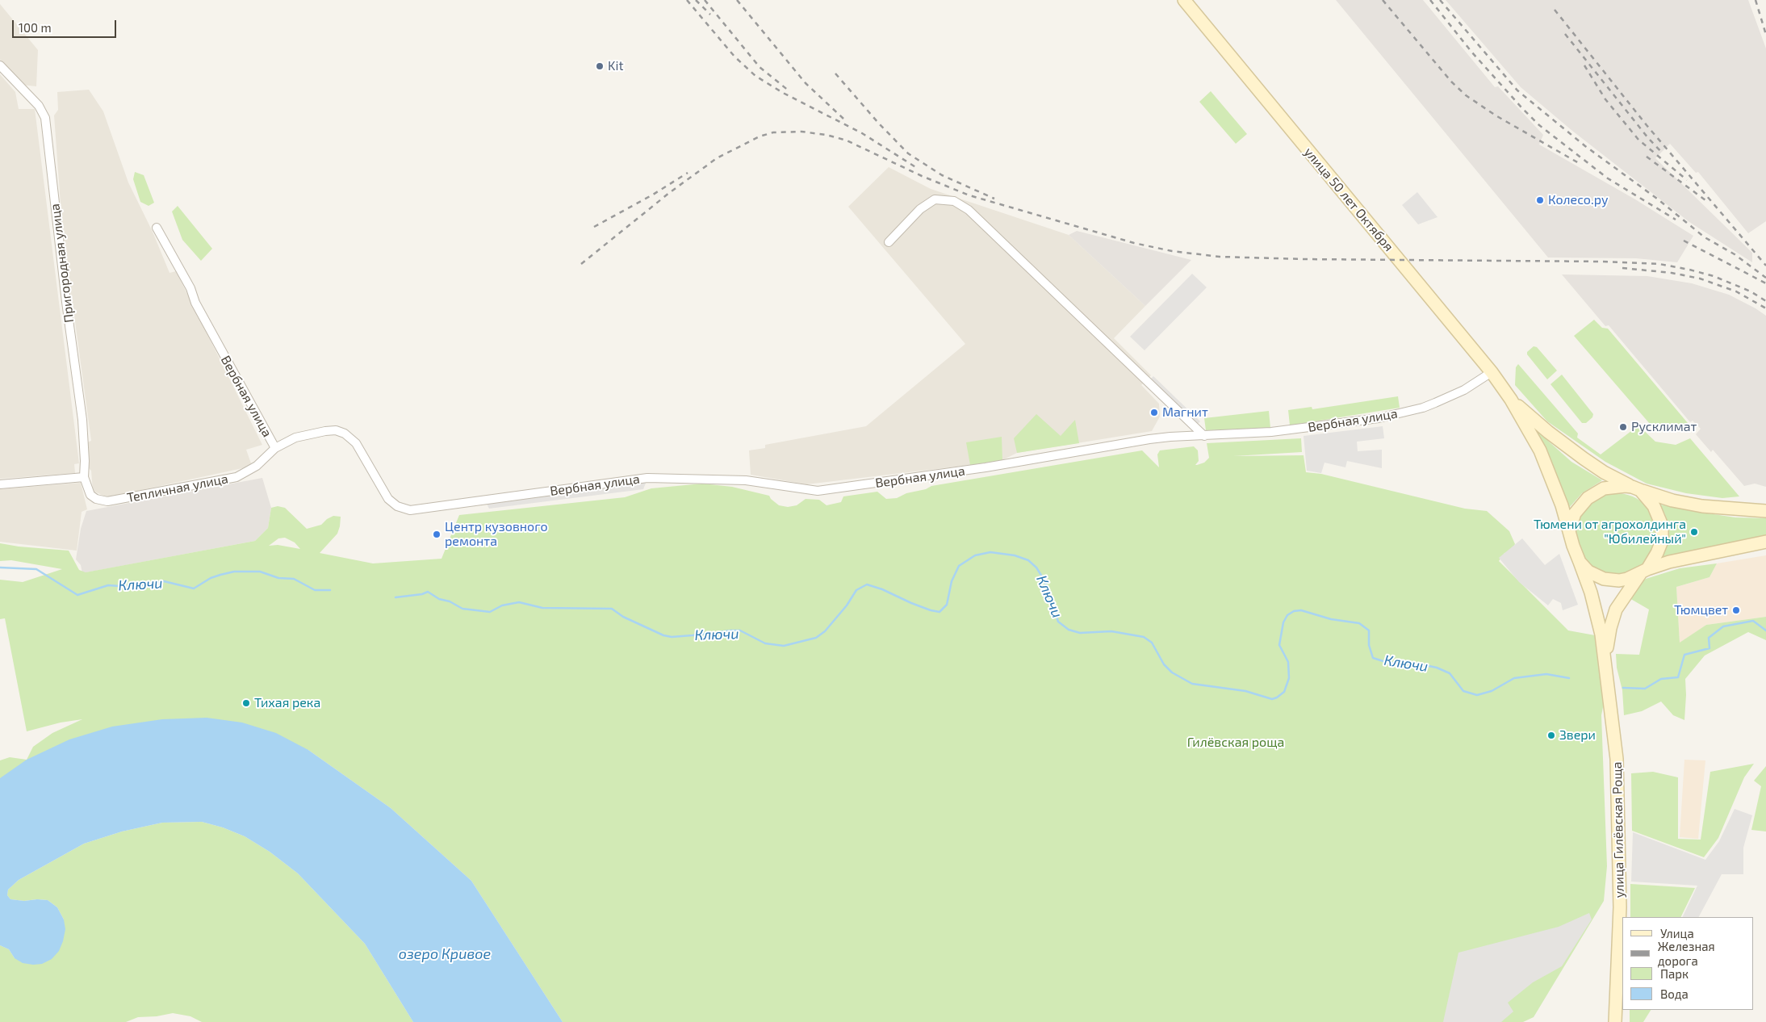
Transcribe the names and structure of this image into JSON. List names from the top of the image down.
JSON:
{
  "streets": {
    "main road": ["улица 50 лет Октября", "улица Гилёвская Роща"],
    "street": ["Пригородная улица", "Вербная улица", "Тепличная улица"]
  },
  "crossings": [
    ["улица 50 лет Октября", "Вербная улица"],
    ["Пригородная улица", "Тепличная улица"],
    ["Вербная улица", "Тепличная улица"]
  ],
  "water": ["Ключи", "озеро Кривое"],
  "parks": ["Гилёвская роща"],
  "places": [
    "Kit",
    "Колесо.ру",
    "Магнит",
    "Русклимат",
    "Тюмени от агрохолдинга \"Юбилейный\"",
    "Центр кузовного ремонта",
    "Тюмцвет",
    "Тихая река",
    "Звери"
  ],
  "legend": [
    "Улица",
    "Железная дорога",
    "Парк",
    "Вода"
  ],
  "scale_bar": "100 m"
}
